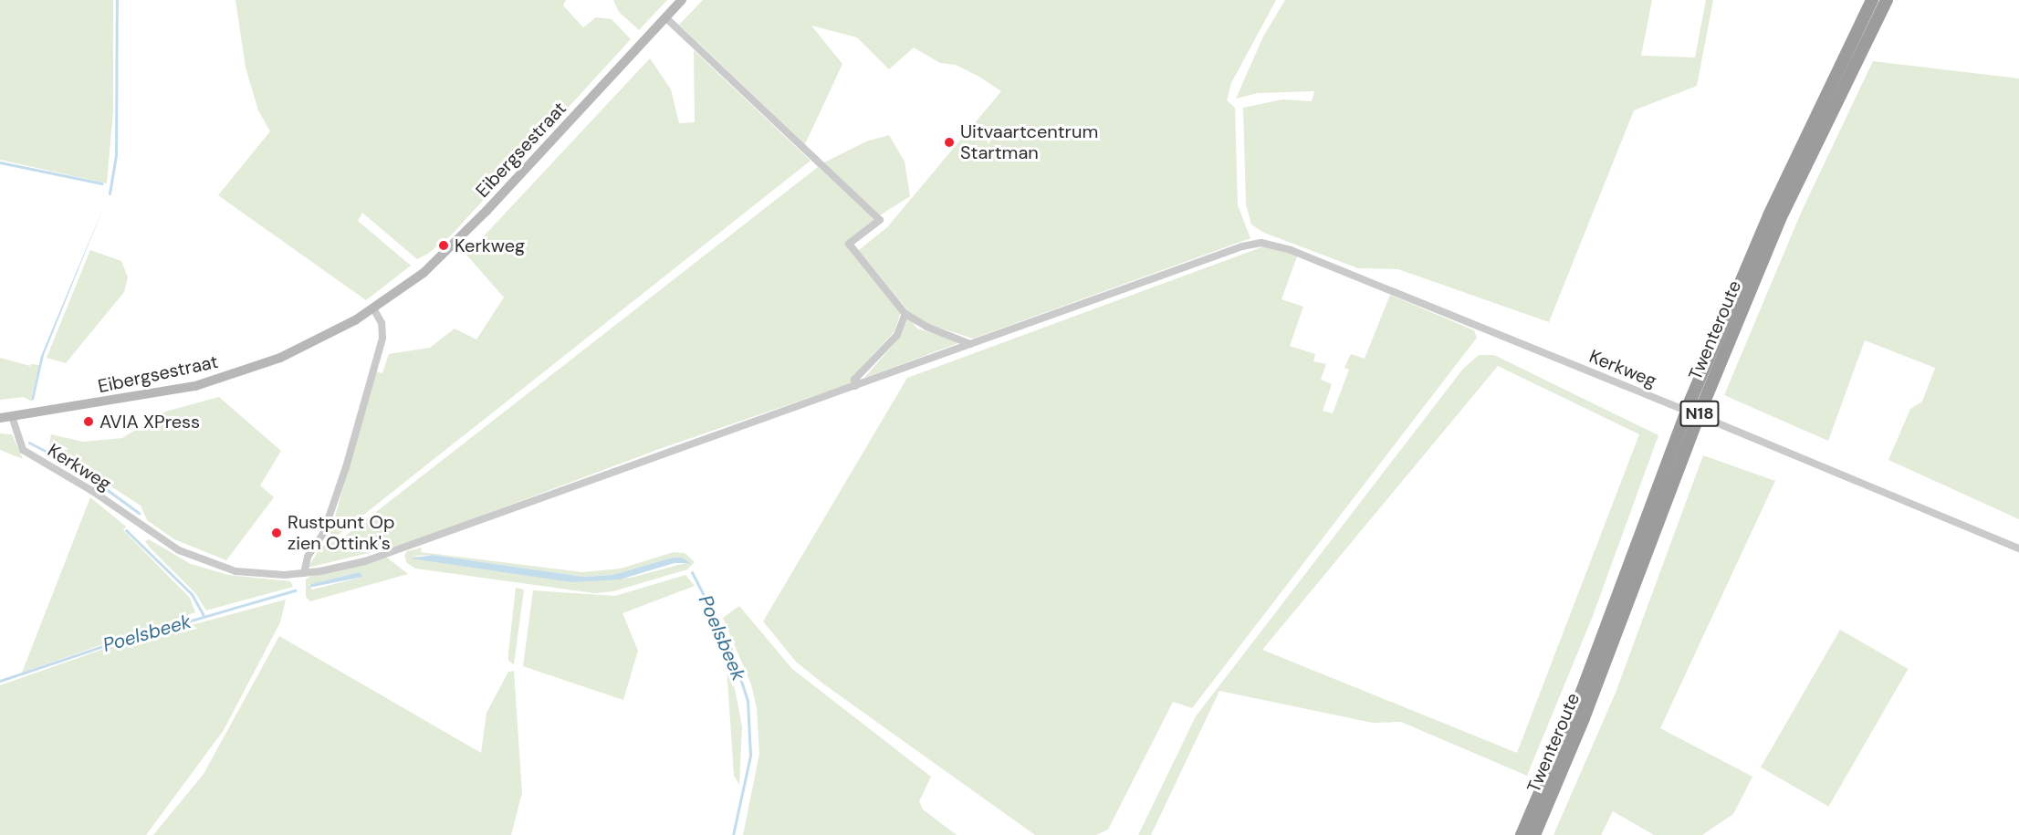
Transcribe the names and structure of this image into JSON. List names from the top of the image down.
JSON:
{
  "streets": {
    "highway": ["Twenteroute", "N18"],
    "main road": ["Eibergsestraat"],
    "street": ["Kerkweg"]
  },
  "crossings": [
    ["Eibergsestraat", "Kerkweg"]
  ],
  "water": ["Poelsbeek"],
  "places": [
    "Uitvaartcentrum Startman",
    "Kerkweg",
    "AVIA XPress",
    "Rustpunt Op zien Ottink's"
  ]
}
